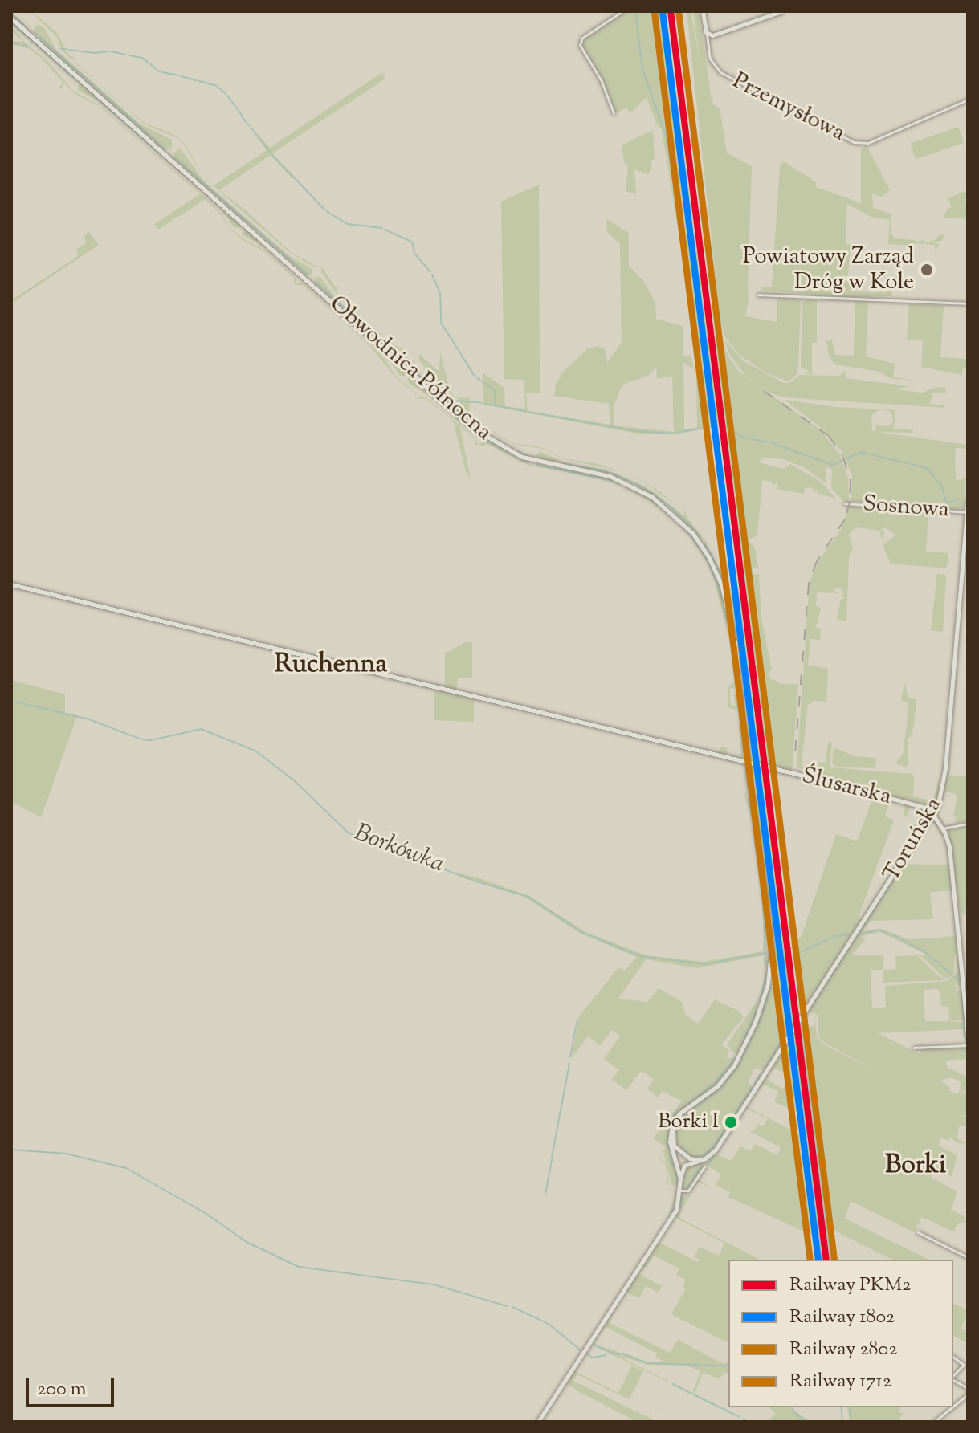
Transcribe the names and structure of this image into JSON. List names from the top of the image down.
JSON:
{
  "streets": {
    "street": [
      "Przemysłowa",
      "Obwodnica Północna",
      "Sosnowa",
      "Ślusarska",
      "Toruńska"
    ]
  },
  "crossings": [
    ["Obwodnica Północna", "Ślusarska"],
    ["Sosnowa", "Toruńska"],
    ["Ślusarska", "Toruńska"]
  ],
  "districts": ["Ruchenna", "Borki"],
  "water": ["Borkówka"],
  "places": ["Powiatowy Zarząd Dróg w Kole", "Borki I"],
  "lines": [
    "rail line PKM2",
    "rail line 2802",
    "rail line 1802",
    "rail line 1712"
  ],
  "legend": [
    "Railway PKM2",
    "Railway 1802",
    "Railway 2802",
    "Railway 1712"
  ],
  "scale_bar": "200 m"
}
